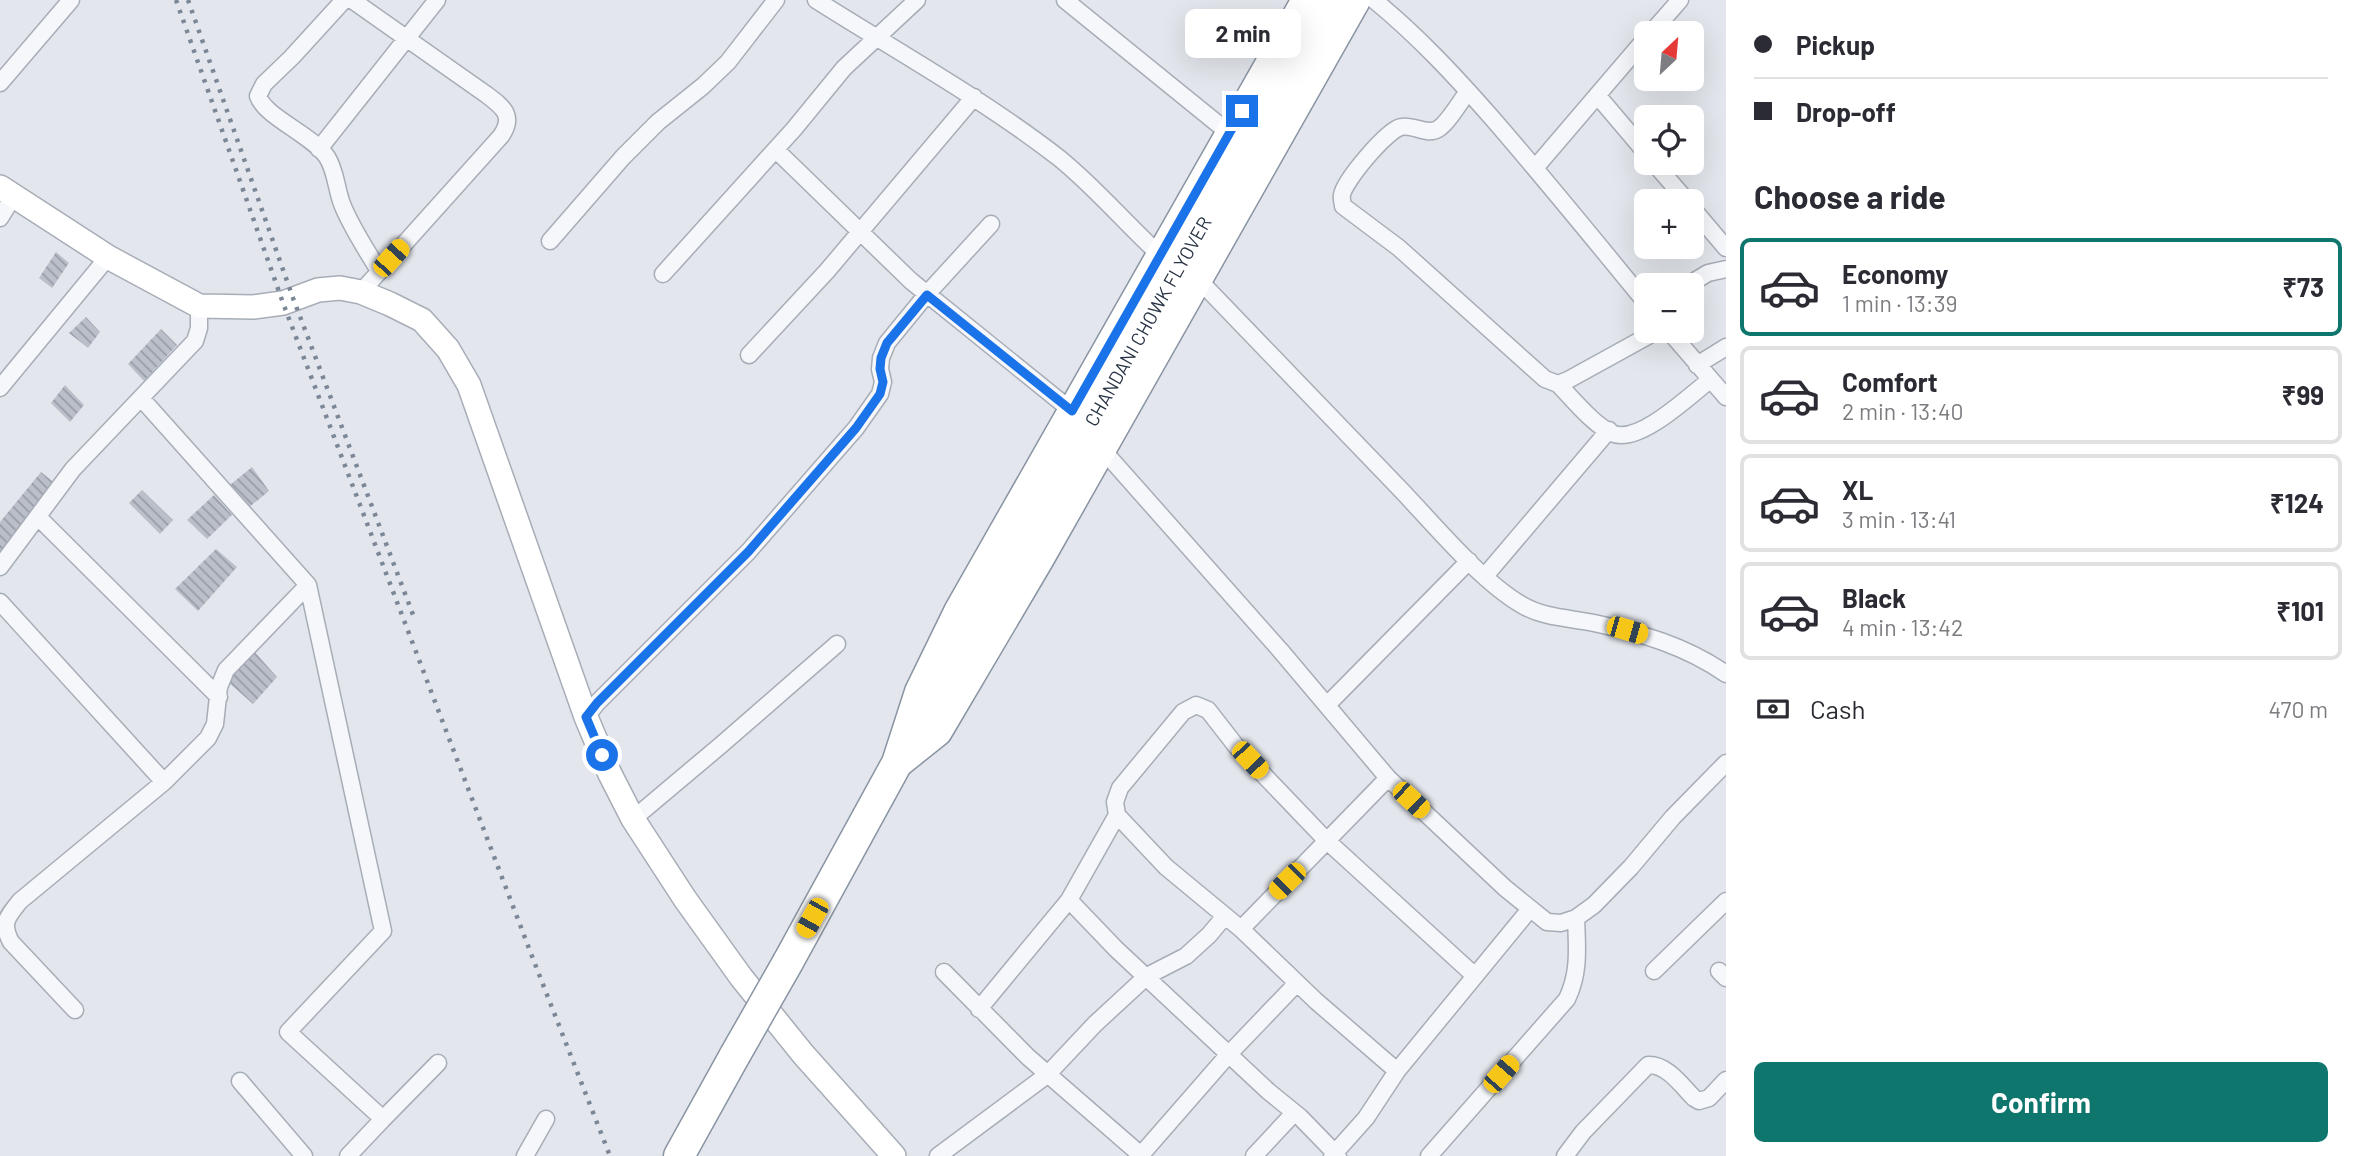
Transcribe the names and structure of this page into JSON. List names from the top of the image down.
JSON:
{
  "streets": {
    "main road": ["CHANDANI CHOWK FLYOVER"]
  },
  "north": "top right",
  "page": {
    "banner": ["Pickup", "Drop-off"],
    "bubble": "2 min",
    "map_buttons": ["+", "−"],
    "heading": "Choose a ride",
    "list": [
      {
        "name": "Economy",
        "note": "1 min · 13:39",
        "value": "₹73"
      },
      {
        "name": "Comfort",
        "note": "2 min · 13:40",
        "value": "₹99"
      },
      {
        "name": "XL",
        "note": "3 min · 13:41",
        "value": "₹124"
      },
      {
        "name": "Black",
        "note": "4 min · 13:42",
        "value": "₹101"
      }
    ],
    "pay": ["Cash", "470 m"],
    "buttons": "Confirm"
  }
}
